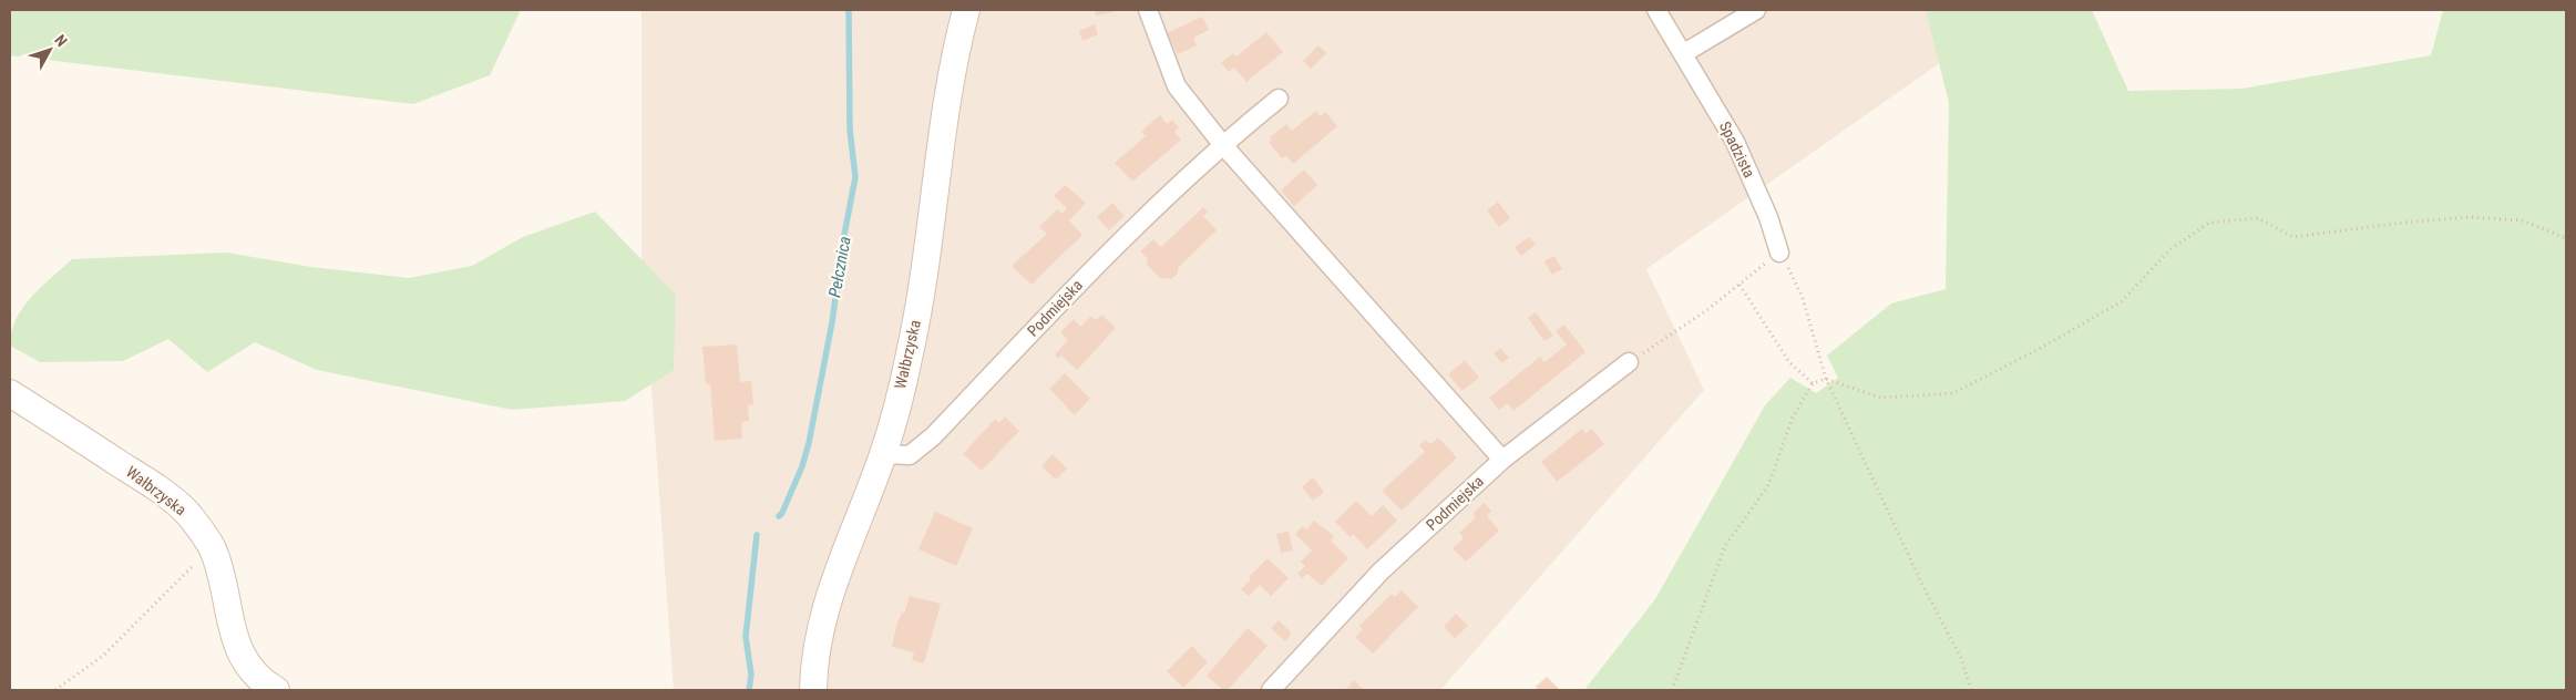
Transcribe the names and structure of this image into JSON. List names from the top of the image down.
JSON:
{
  "streets": {
    "main road": ["Wałbrzyska"],
    "street": ["Spadzista", "Podmiejska"]
  },
  "crossings": [
    ["Podmiejska", "Wałbrzyska"]
  ],
  "water": ["Pełcznica"],
  "north": "top right"
}
